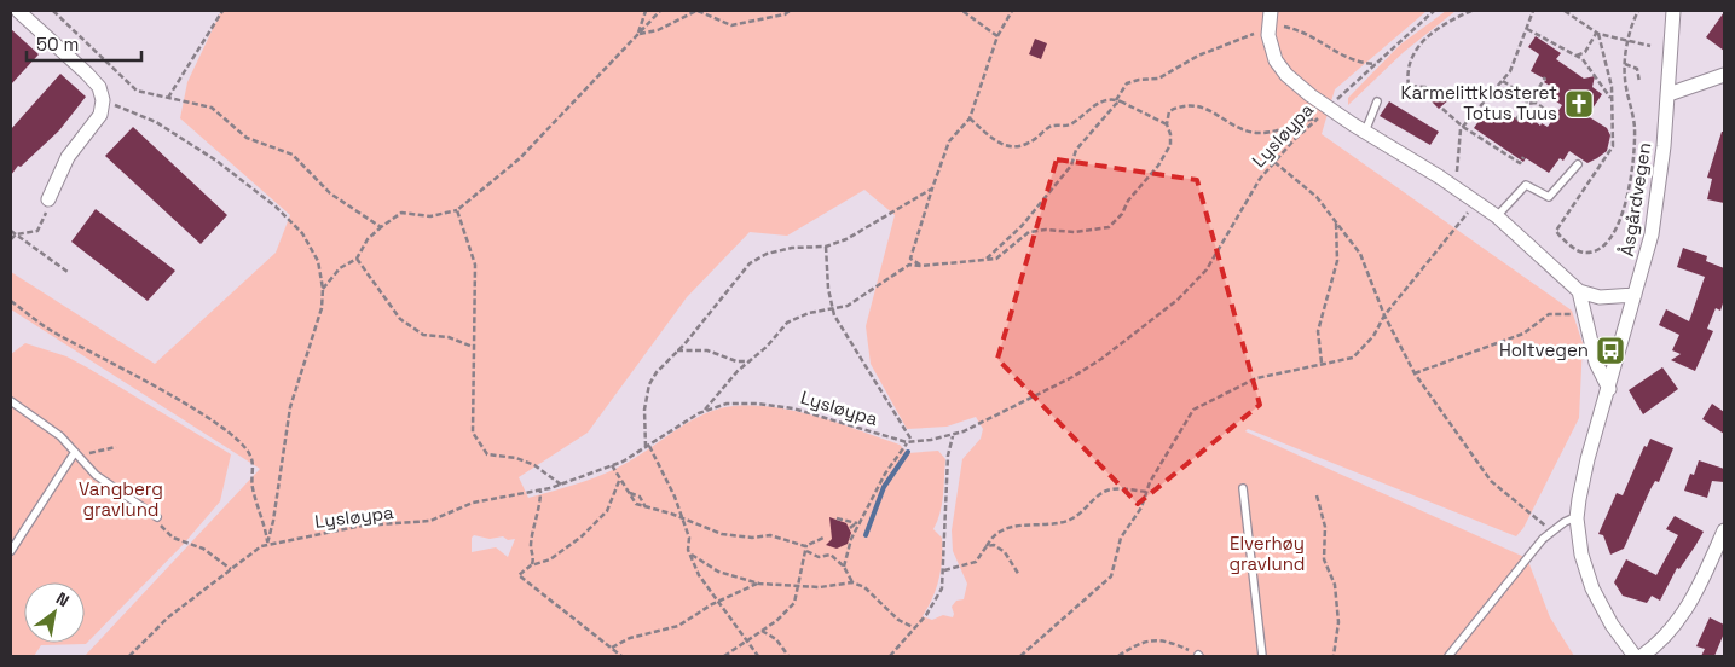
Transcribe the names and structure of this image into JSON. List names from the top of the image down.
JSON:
{
  "streets": {
    "street": ["Åsgårdvegen"],
    "path": ["Lysløypa"]
  },
  "parks": ["Vangberg gravlund", "Elverhøy gravlund"],
  "places": {
    "church": ["Karmelittklosteret Totus Tuus"],
    "bus stop": ["Holtvegen"]
  },
  "scale_bar": "50 m",
  "north": "top right"
}
